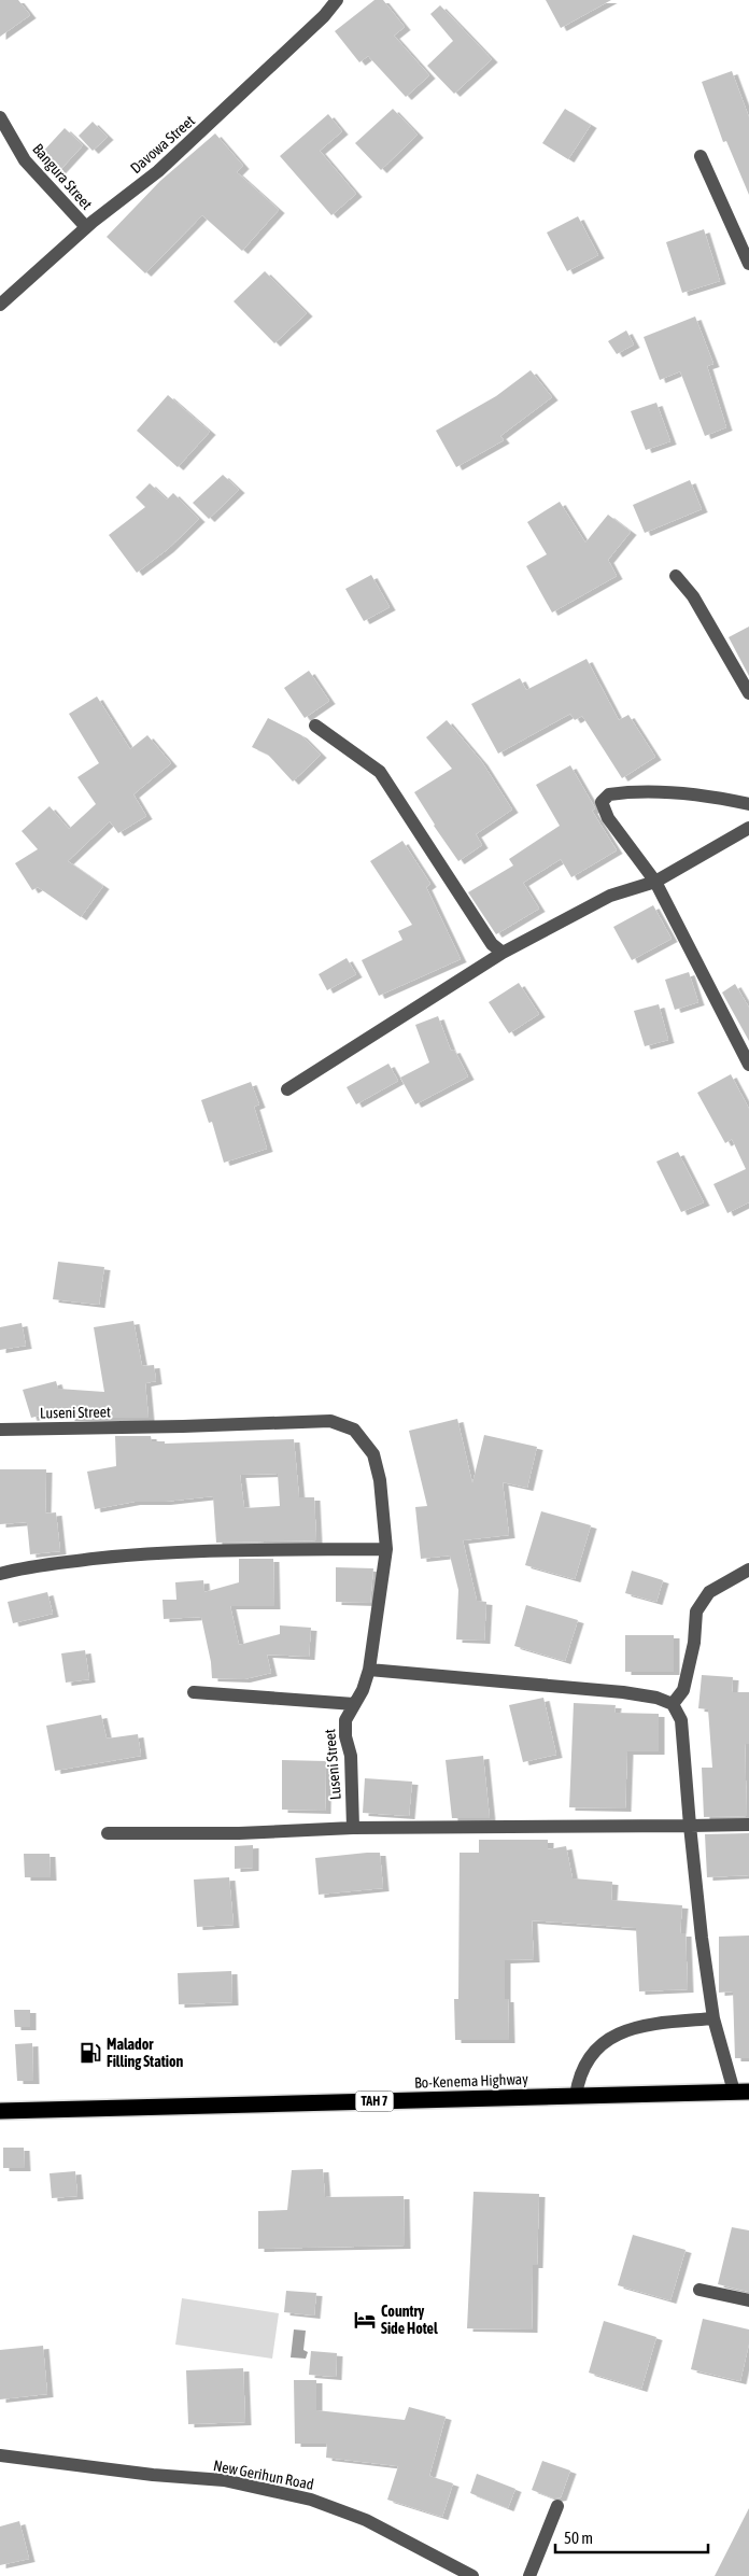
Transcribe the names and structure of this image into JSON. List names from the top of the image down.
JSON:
{
  "streets": {
    "highway": ["Bo-Kenema Highway", "TAH 7"],
    "street": [
      "Davowa Street",
      "Bangura Street",
      "Luseni Street",
      "New Gerihun Road"
    ]
  },
  "crossings": [
    ["Davowa Street", "Bangura Street"]
  ],
  "places": {
    "fuel station": ["Malador Filling Station"],
    "hotel": ["Country Side Hotel"]
  },
  "scale_bar": "50 m"
}
